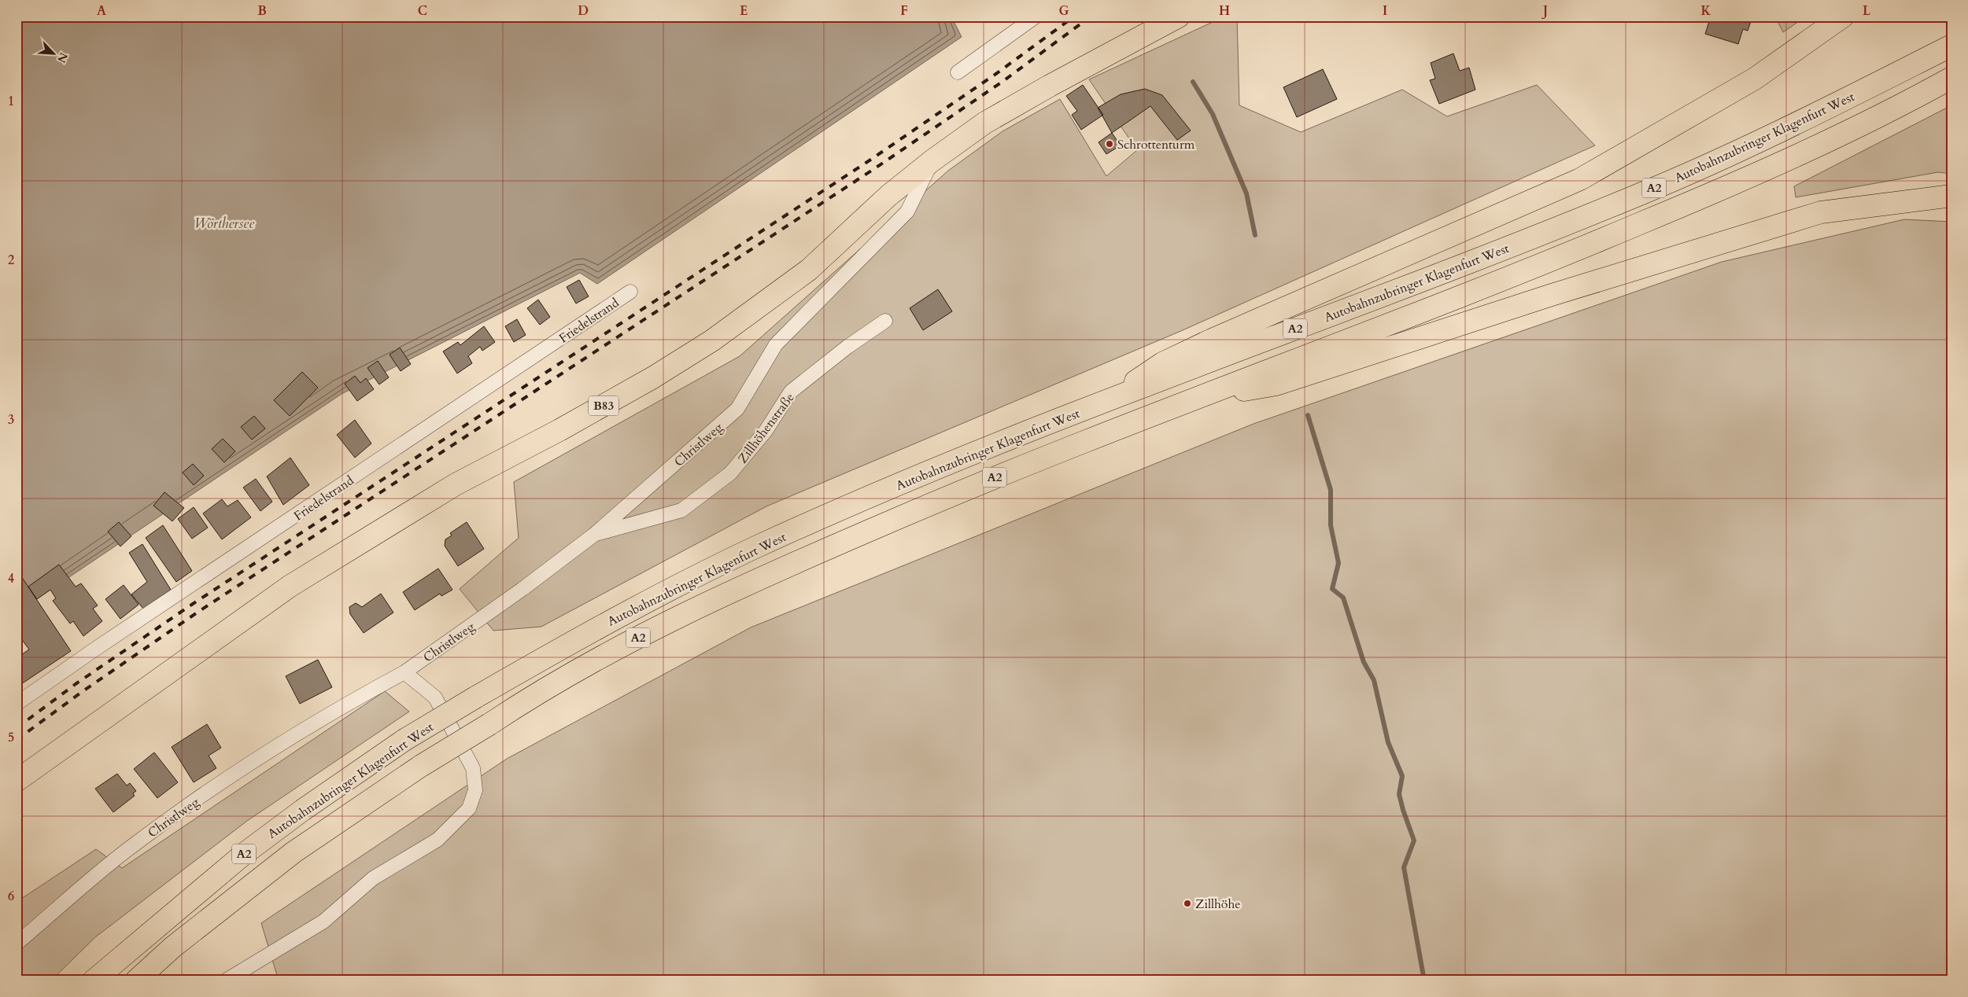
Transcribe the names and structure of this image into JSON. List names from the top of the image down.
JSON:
{
  "streets": {
    "main road": ["Autobahnzubringer Klagenfurt West", "A2", "B83"],
    "street": ["Friedelstrand", "Zillhöhenstraße", "Christlweg"]
  },
  "crossings": [
    ["B83", "Christlweg"],
    ["Zillhöhenstraße", "Christlweg"]
  ],
  "water": ["Wörthersee"],
  "places": ["Schrottenturm", "Zillhöhe"],
  "north": "bottom right",
  "grid": {
    "columns": [
      "A",
      "B",
      "C",
      "D",
      "E",
      "F",
      "G",
      "H",
      "I",
      "J",
      "K",
      "L"
    ],
    "rows": [
      "1",
      "2",
      "3",
      "4",
      "5",
      "6"
    ]
  }
}
